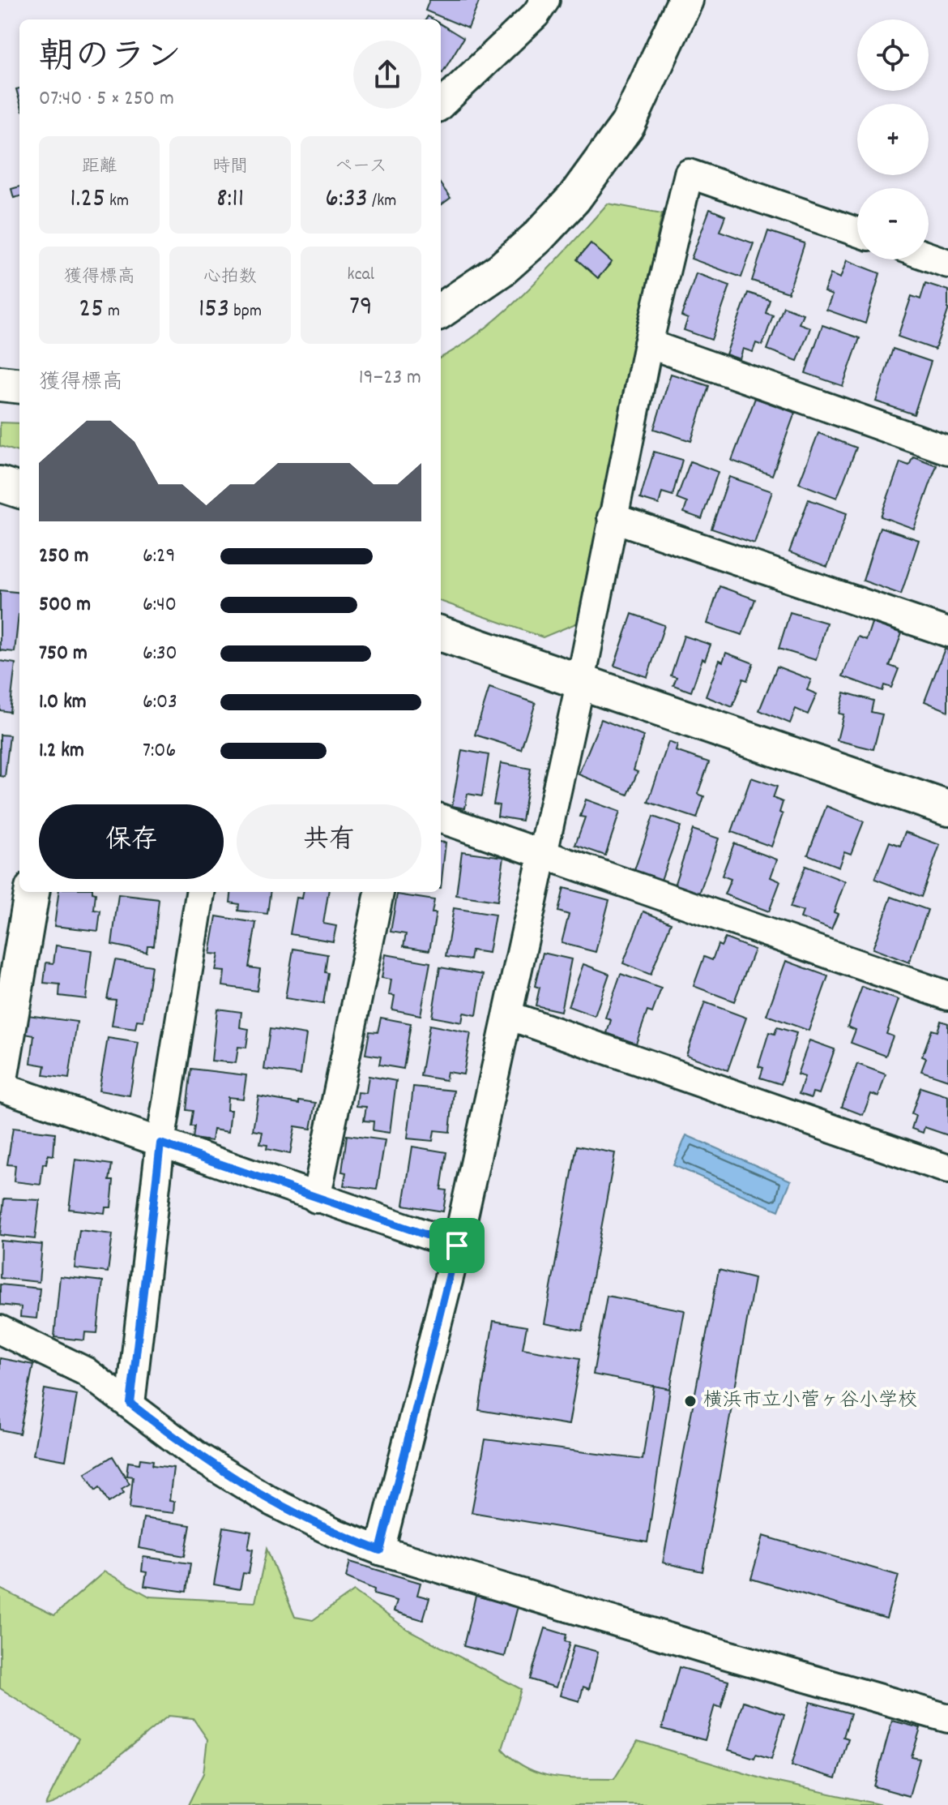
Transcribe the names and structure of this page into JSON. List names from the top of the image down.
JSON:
{
  "places": ["横浜市立小菅ヶ谷小学校"],
  "page": {
    "map_buttons": ["+", "−"],
    "heading": ["朝のラン", "07:40 · 5 × 250 m"],
    "stats": [
      ["距離", "1.25 km"],
      ["時間", "8:11"],
      ["ペース", "6:33 /km"],
      ["獲得標高", "25 m"],
      ["心拍数", "153 bpm"],
      ["kcal", "79"]
    ],
    "chart": ["獲得標高", "19–23 m"],
    "list": [
      {
        "name": "250 m",
        "note": "6:29"
      },
      {
        "name": "500 m",
        "note": "6:40"
      },
      {
        "name": "750 m",
        "note": "6:30"
      },
      {
        "name": "1.0 km",
        "note": "6:03"
      },
      {
        "name": "1.2 km",
        "note": "7:06"
      }
    ],
    "buttons": ["保存", "共有"]
  }
}
